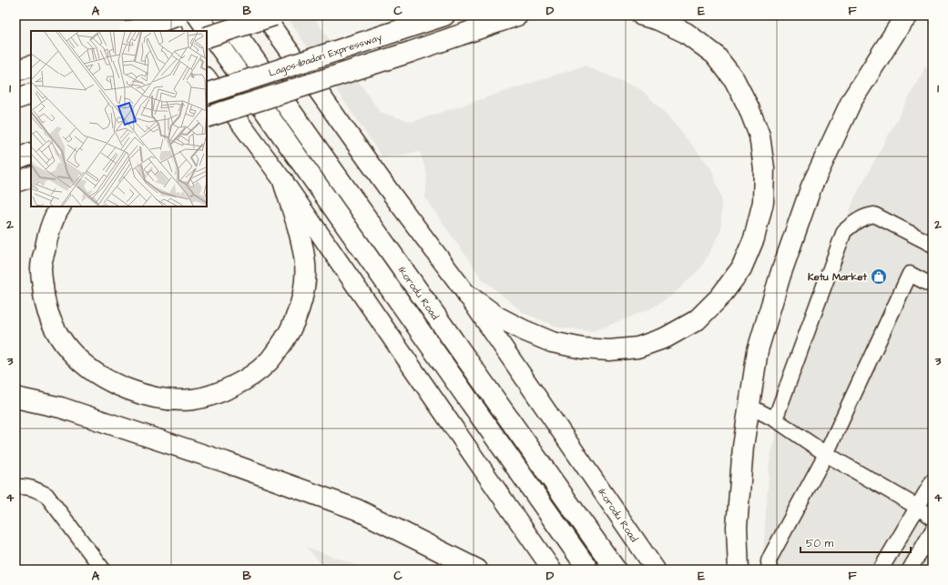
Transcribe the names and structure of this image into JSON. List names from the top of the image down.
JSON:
{
  "streets": {
    "highway": ["Lagos-Ibadan Expressway", "Ikorodu Road"]
  },
  "places": {
    "shop": ["Ketu Market"]
  },
  "scale_bar": "50 m",
  "grid": {
    "columns": [
      "A",
      "B",
      "C",
      "D",
      "E",
      "F"
    ],
    "rows": [
      "1",
      "2",
      "3",
      "4"
    ]
  }
}
